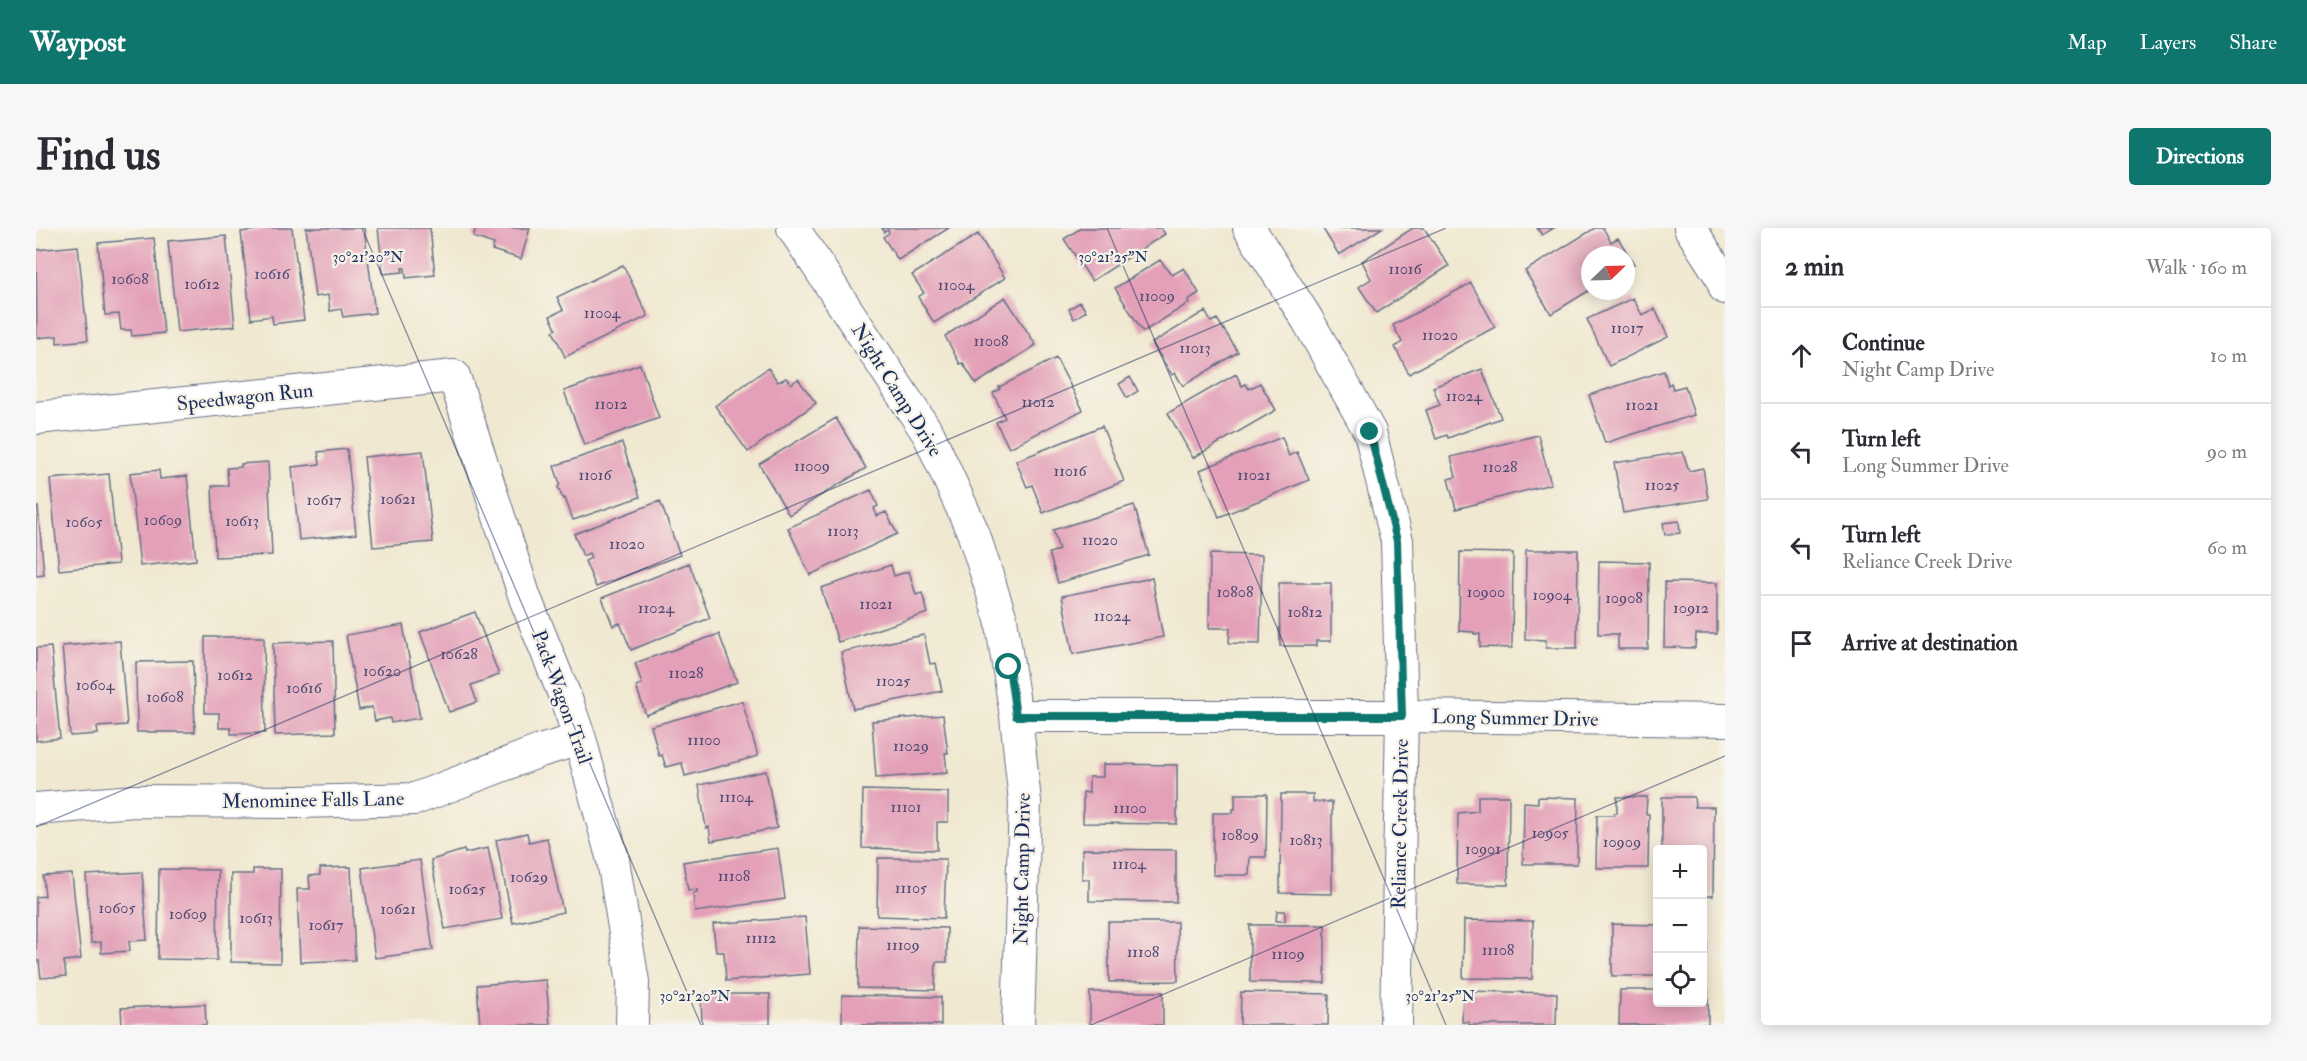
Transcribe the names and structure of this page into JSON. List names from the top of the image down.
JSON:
{
  "streets": {
    "street": [
      "Night Camp Drive",
      "Speedwagon Run",
      "Pack Wagon Trail",
      "Long Summer Drive",
      "Menominee Falls Lane",
      "Reliance Creek Drive"
    ]
  },
  "crossings": [
    ["Night Camp Drive", "Long Summer Drive"],
    ["Speedwagon Run", "Pack Wagon Trail"],
    ["Pack Wagon Trail", "Menominee Falls Lane"],
    ["Long Summer Drive", "Reliance Creek Drive"]
  ],
  "house_numbers": [
    "11016",
    "10616",
    "10608",
    "10612",
    "11004",
    "11009",
    "11004",
    "11017",
    "11020",
    "11008",
    "11013",
    "11024",
    "11012",
    "11012",
    "11021",
    "11009",
    "11028",
    "11016",
    "11016",
    "11021",
    "11025",
    "10621",
    "10617",
    "10609",
    "10613",
    "10605",
    "11013",
    "11020",
    "11020",
    "10808",
    "10900",
    "10904",
    "10908",
    "11021",
    "11024",
    "10912",
    "10812",
    "11024",
    "10628",
    "10620",
    "11028",
    "10612",
    "11025",
    "10604",
    "10616",
    "10608",
    "11100",
    "11029",
    "11104",
    "11101",
    "11100",
    "10905",
    "10809",
    "10813",
    "10909",
    "10901",
    "11104",
    "11108",
    "10629",
    "11105",
    "10625",
    "10605",
    "10621",
    "10609",
    "10613",
    "10617",
    "11112",
    "11109",
    "11108",
    "11108",
    "11109"
  ],
  "north": "top right",
  "page": {
    "header": "Waypost",
    "nav": ["Map", "Layers", "Share"],
    "buttons": "Directions",
    "title": "Find us",
    "heading": ["2 min", "Walk · 160 m"],
    "list": [
      ["Continue", "Night Camp Drive", "10 m"],
      ["Turn left", "Long Summer Drive", "90 m"],
      ["Turn left", "Reliance Creek Drive", "60 m"],
      "Arrive at destination"
    ],
    "map_buttons": ["+", "−"]
  },
  "coordinates": ["30°21'20\"N", "30°21'25\"N"]
}
